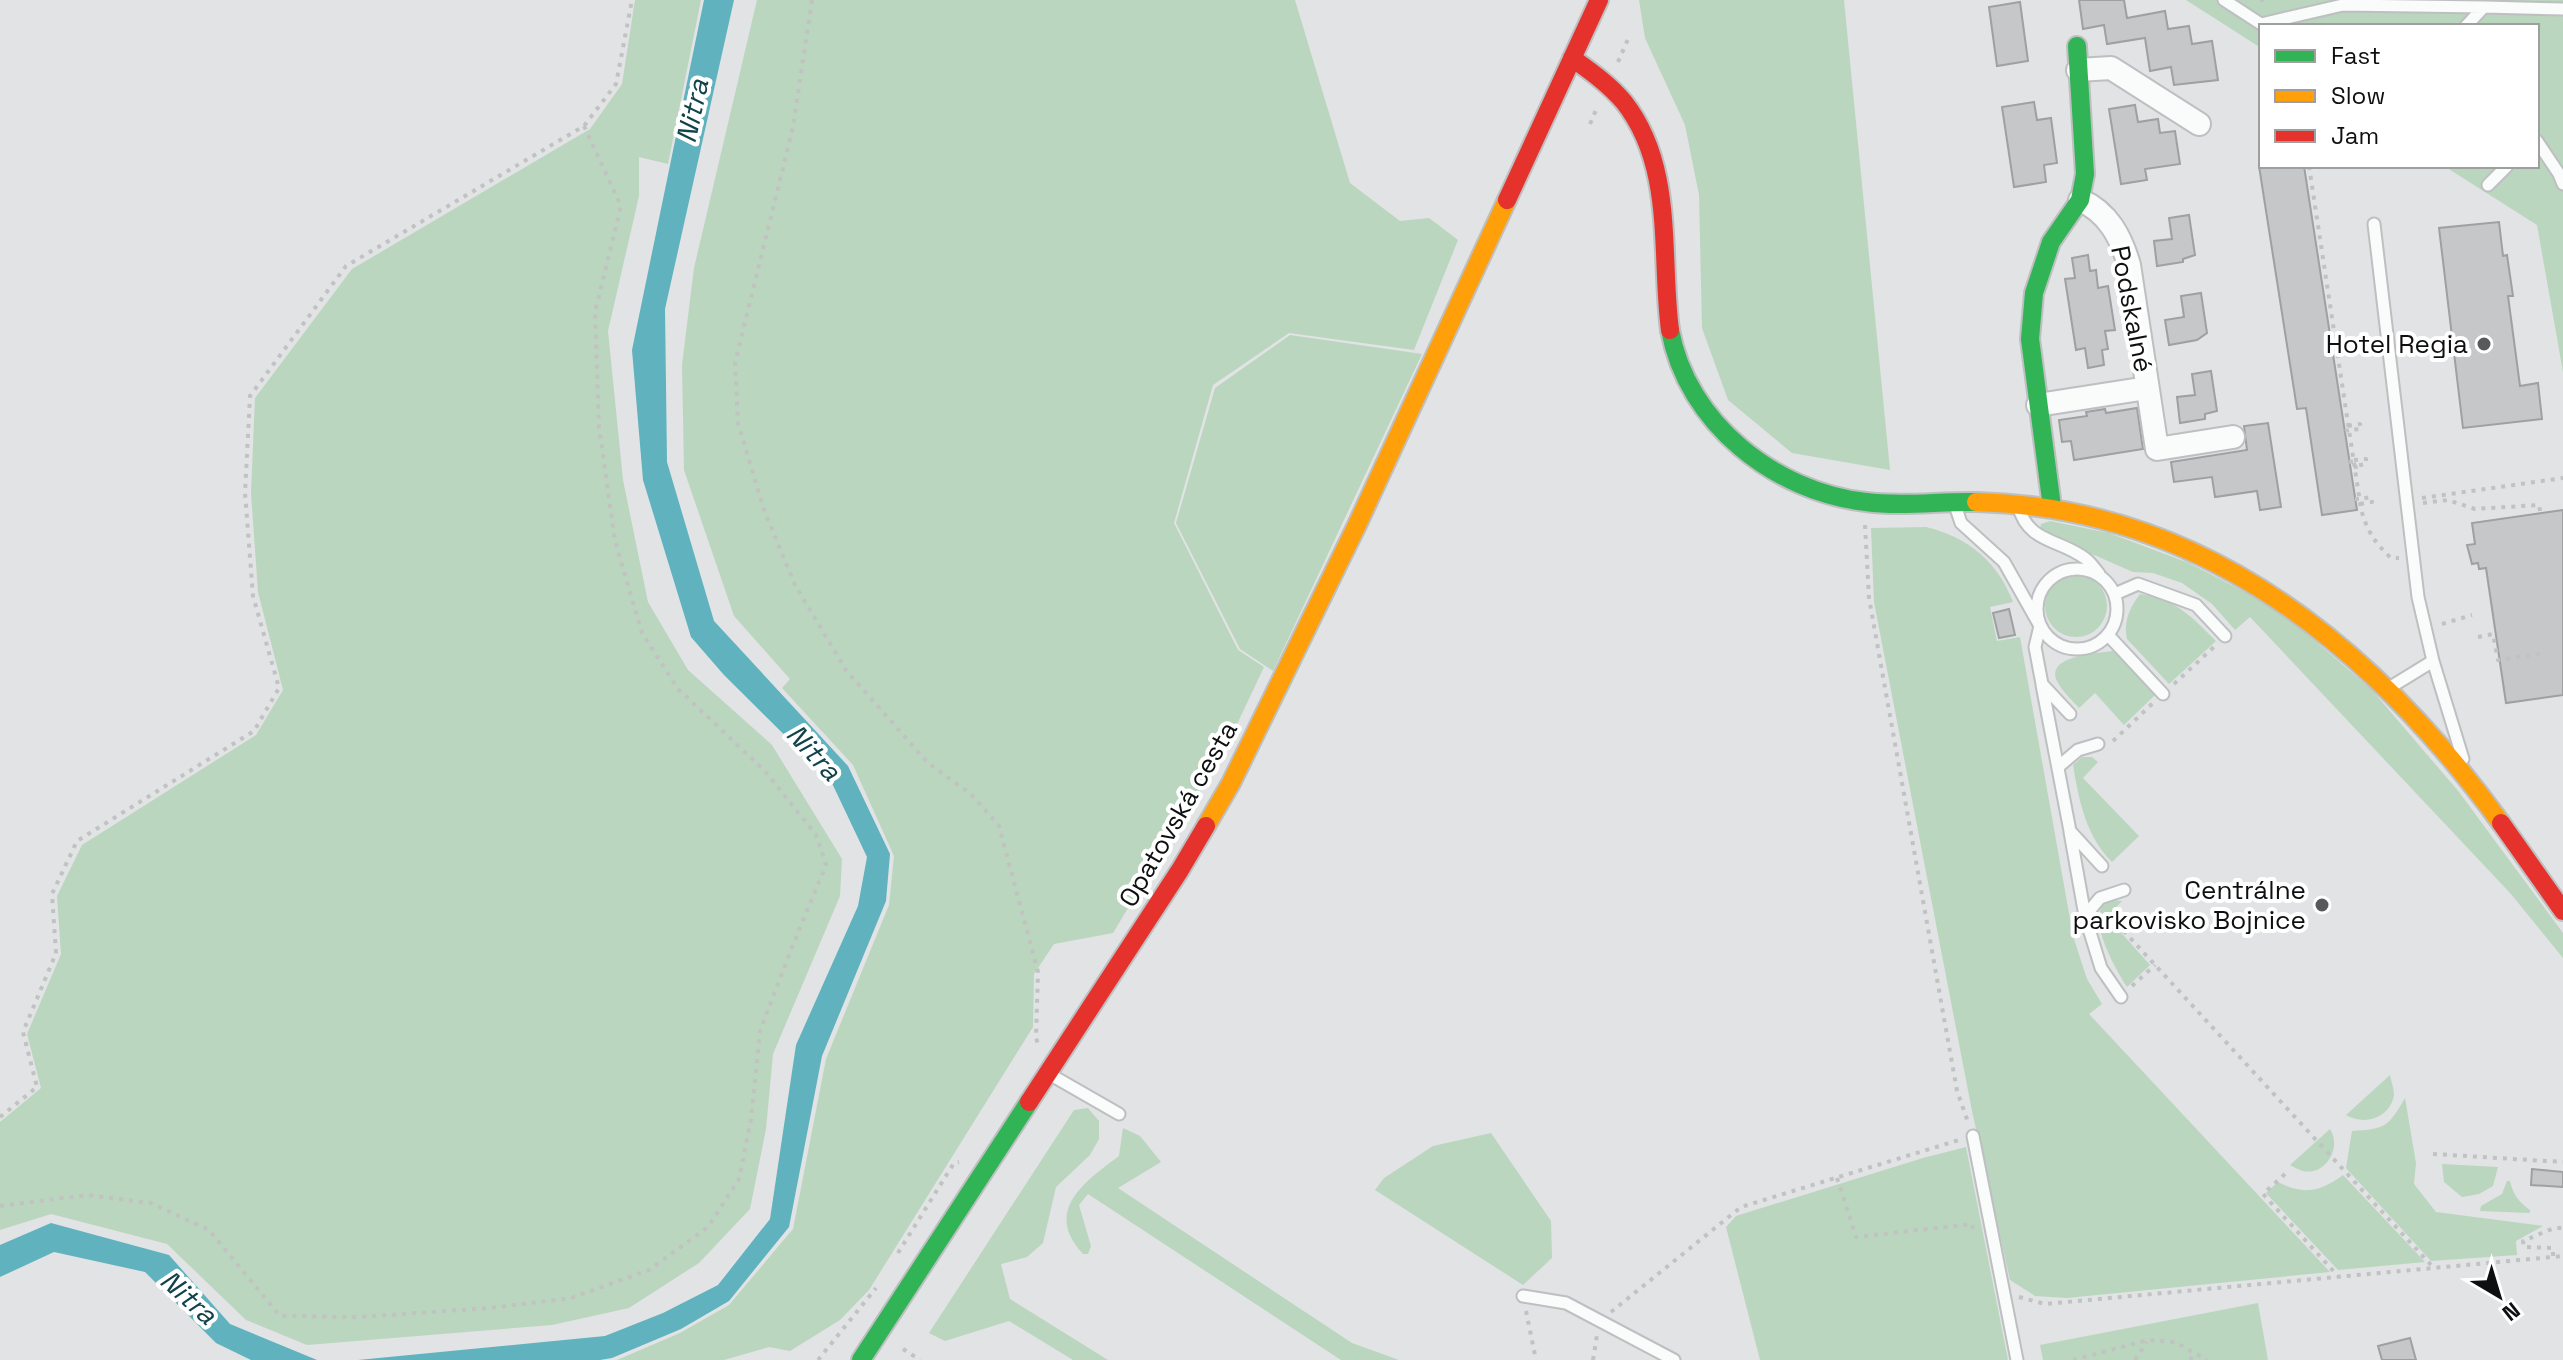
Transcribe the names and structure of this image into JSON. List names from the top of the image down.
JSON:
{
  "streets": {
    "street": ["Podskalné", "Opatovská cesta"]
  },
  "water": ["Nitra"],
  "places": ["Hotel Regia", "Centrálne parkovisko Bojnice"],
  "legend": ["Fast", "Slow", "Jam"],
  "north": "bottom right"
}
